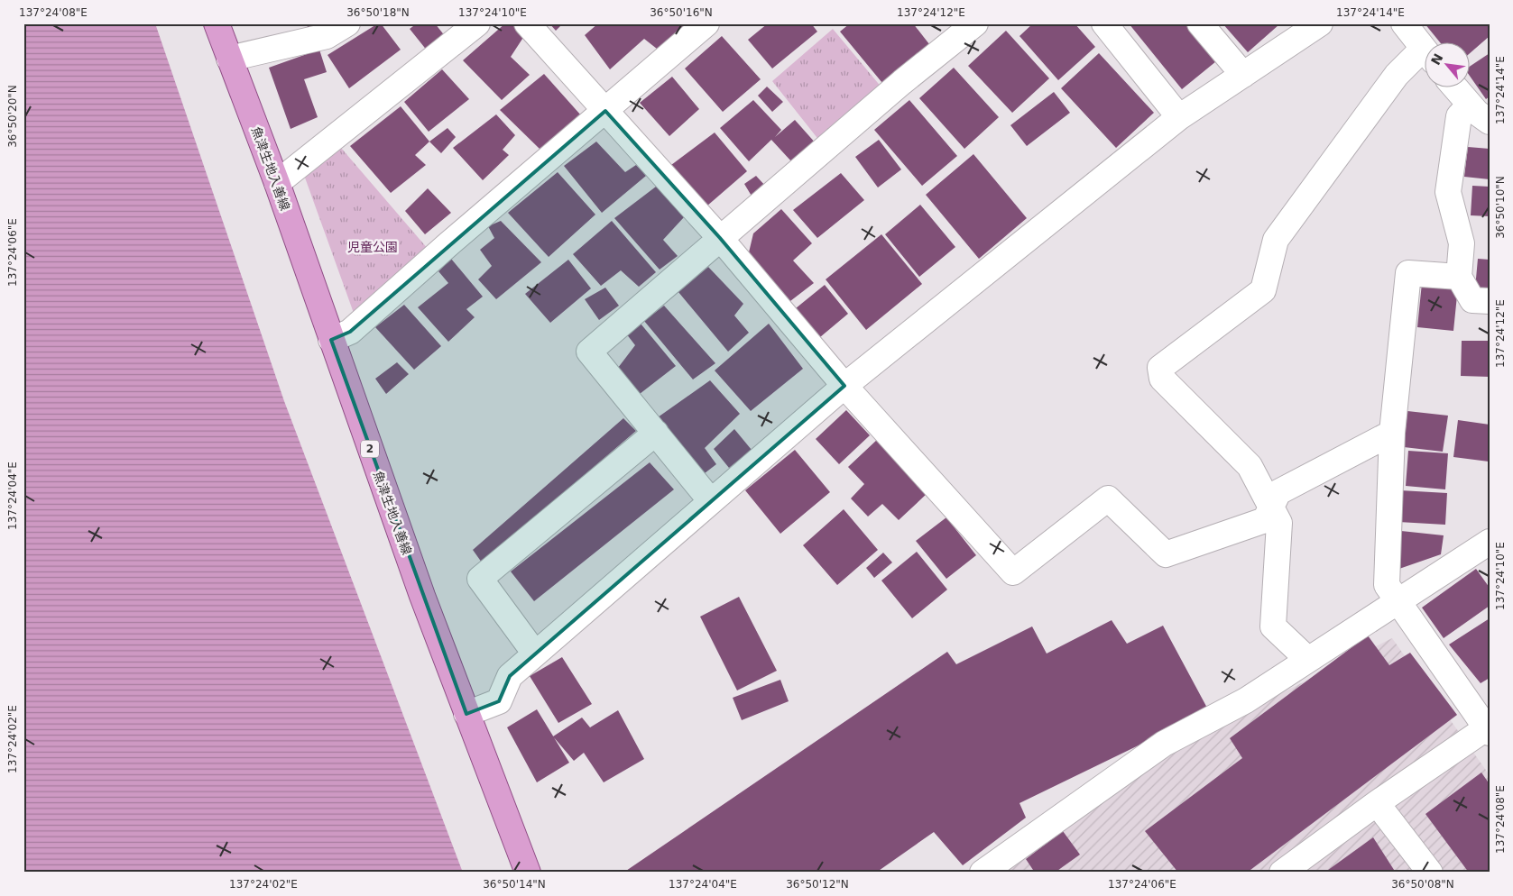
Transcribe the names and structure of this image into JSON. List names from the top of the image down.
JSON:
{
  "streets": {
    "main road": ["魚津生地入善線", "2"]
  },
  "parks": ["児童公園"],
  "north": "top left",
  "coordinates": [
    "137°24'08\"E",
    "36°50'18\"N",
    "137°24'10\"E",
    "36°50'16\"N",
    "137°24'12\"E",
    "137°24'14\"E",
    "36°50'20\"N",
    "36°50'10\"N",
    "137°24'06\"E",
    "137°24'04\"E",
    "137°24'02\"E",
    "36°50'14\"N",
    "36°50'12\"N",
    "36°50'08\"N"
  ]
}
